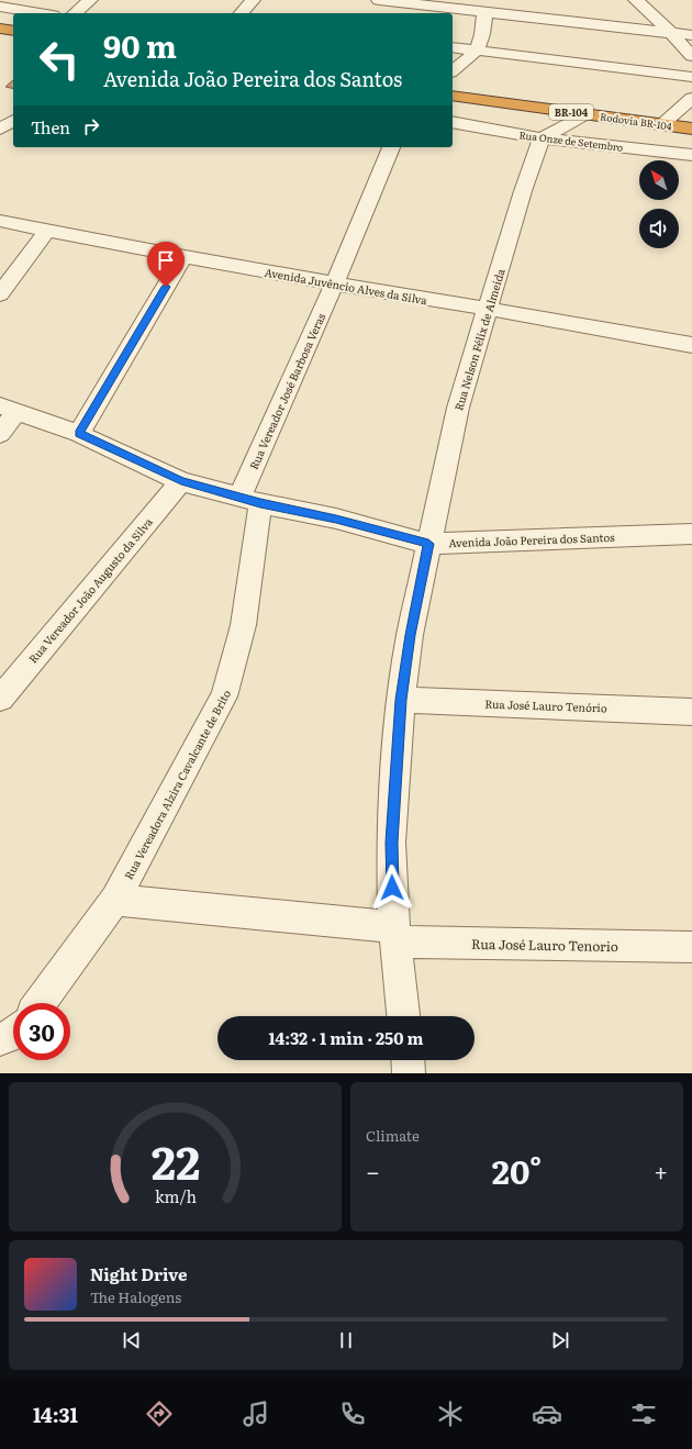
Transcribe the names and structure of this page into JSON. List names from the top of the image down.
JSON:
{
  "streets": {
    "highway": ["BR-104", "Rodovia BR-104"],
    "street": [
      "Rua Onze de Setembro",
      "Avenida Juvêncio Alves da Silva",
      "Rua Nelson Félix de Almeida",
      "Rua Vereador José Barbosa Veras",
      "Avenida João Pereira dos Santos",
      "Rua Vereador João Augusto da Silva",
      "Rua José Lauro Tenório",
      "Rua Vereadora Alzira Cavalcante de Brito",
      "Rua José Lauro Tenorio"
    ]
  },
  "crossings": [
    ["Rua Onze de Setembro", "Rua Nelson Félix de Almeida"],
    ["Avenida Juvêncio Alves da Silva", "Rua Nelson Félix de Almeida"],
    ["Avenida Juvêncio Alves da Silva", "Rua Vereador José Barbosa Veras"],
    ["Rua Nelson Félix de Almeida", "Avenida João Pereira dos Santos"],
    ["Rua Nelson Félix de Almeida", "Rua José Lauro Tenório"],
    ["Rua Nelson Félix de Almeida", "Rua José Lauro Tenorio"],
    ["Rua Vereador José Barbosa Veras", "Avenida João Pereira dos Santos"],
    ["Rua Vereador José Barbosa Veras", "Rua Vereadora Alzira Cavalcante de Brito"],
    ["Avenida João Pereira dos Santos", "Rua Vereador João Augusto da Silva"],
    ["Avenida João Pereira dos Santos", "Rua Vereadora Alzira Cavalcante de Brito"],
    ["Rua Vereadora Alzira Cavalcante de Brito", "Rua José Lauro Tenorio"]
  ],
  "north": "top left",
  "page": {
    "turn": ["90 m", "Avenida João Pereira dos Santos"],
    "then": "Then",
    "limit": "30",
    "trip": "14:32 · 1 min · 250 m",
    "tile": "Climate",
    "heat": ["−", "20°", "+"],
    "song": ["Night Drive", "The Halogens"],
    "tabs": "14:31",
    "gauge": ["22", "km/h"]
  }
}
